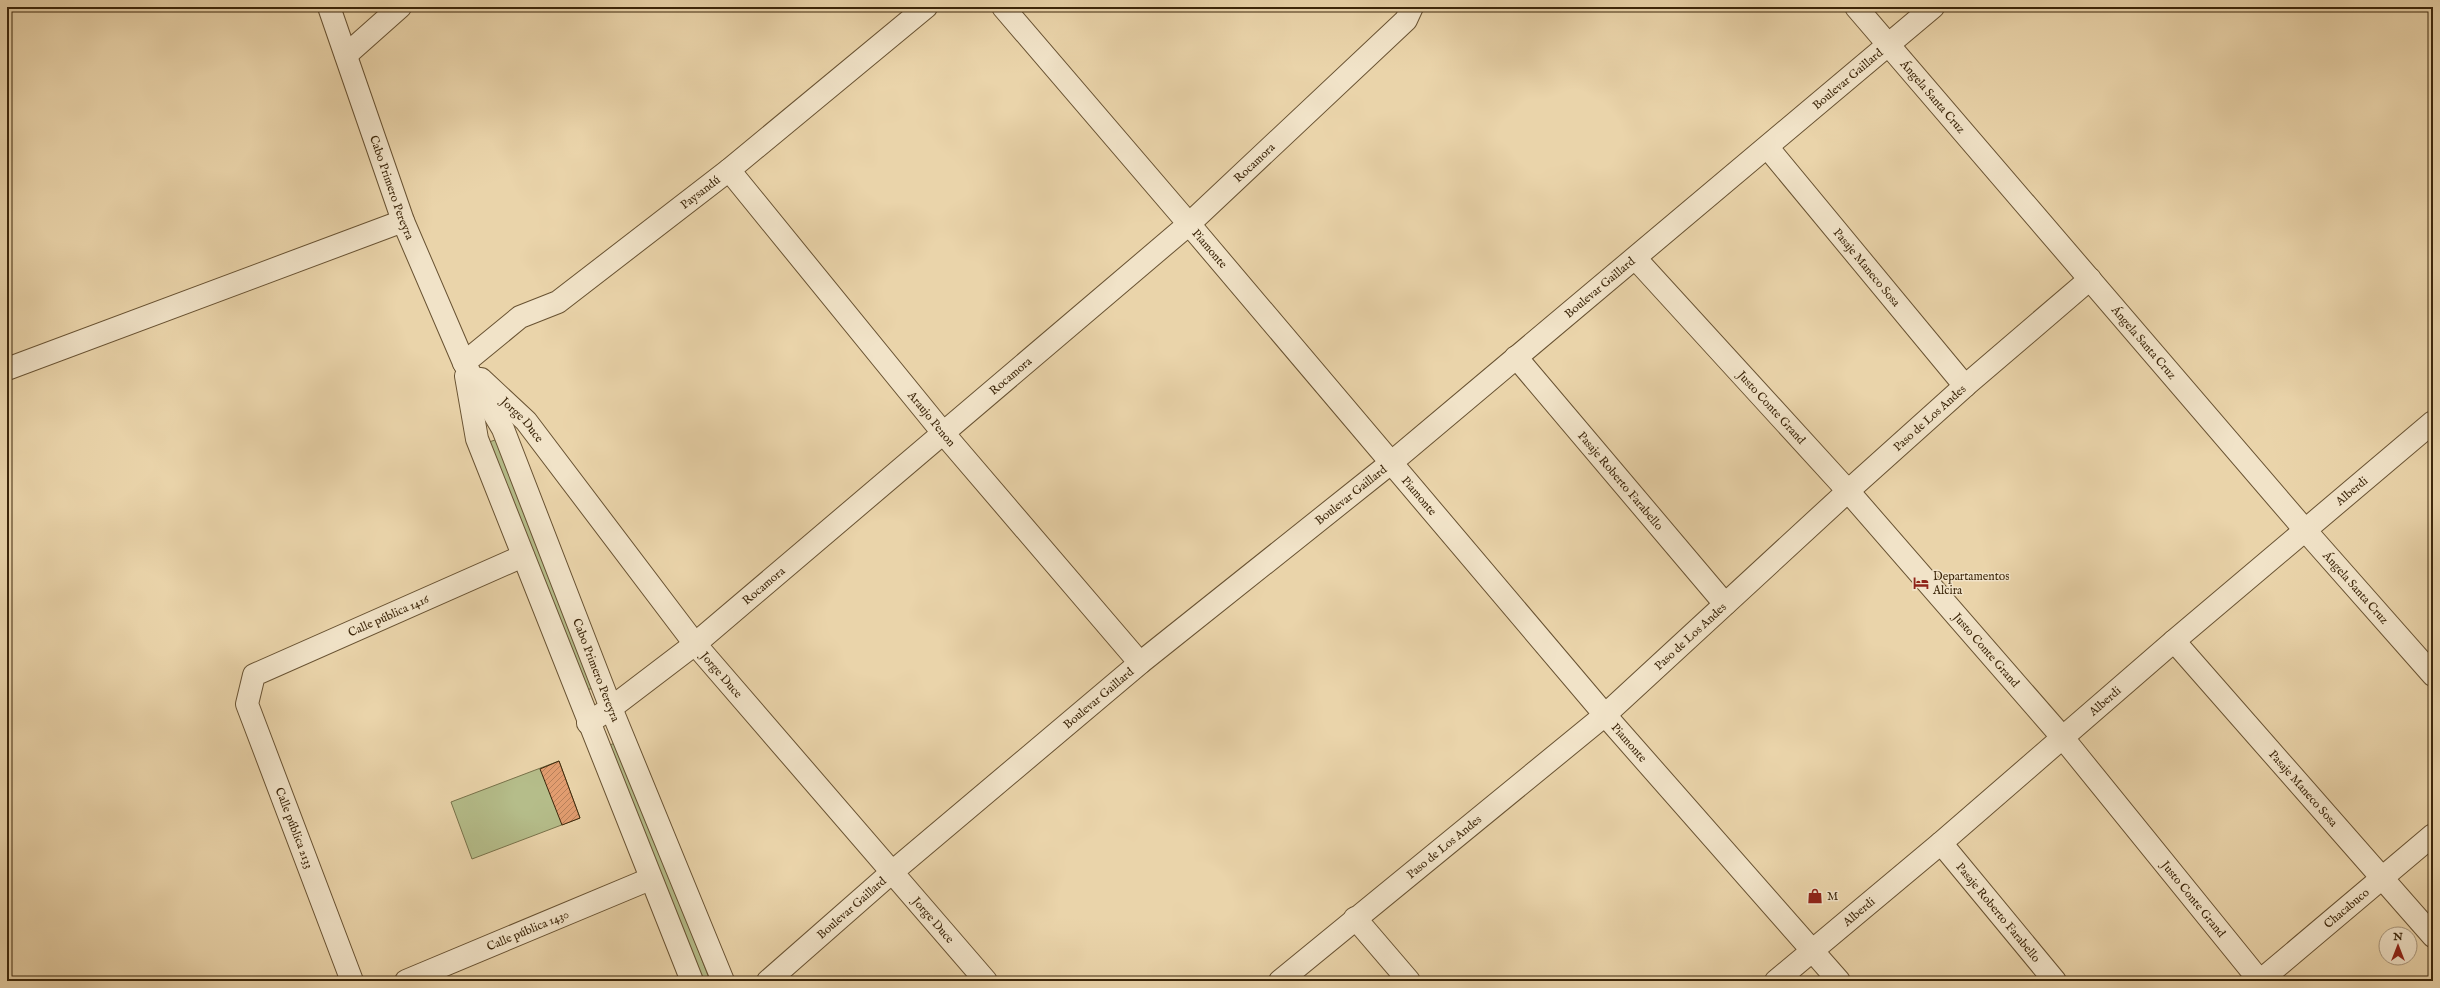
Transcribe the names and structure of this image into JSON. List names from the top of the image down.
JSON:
{
  "streets": {
    "street": [
      "Boulevar Gaillard",
      "Ángela Santa Cruz",
      "Rocamora",
      "Cabo Primero Pereyra",
      "Paysandú",
      "Piamonte",
      "Pasaje Maneco Sosa",
      "Justo Conte Grand",
      "Paso de Los Andes",
      "Araujo Penon",
      "Jorge Duce",
      "Pasaje Roberto Farabello",
      "Alberdi",
      "Calle pública 1416",
      "Calle pública 2133",
      "Chacabuco",
      "Calle pública 1430"
    ]
  },
  "crossings": [
    ["Boulevar Gaillard", "Ángela Santa Cruz"],
    ["Boulevar Gaillard", "Piamonte"],
    ["Boulevar Gaillard", "Pasaje Maneco Sosa"],
    ["Boulevar Gaillard", "Justo Conte Grand"],
    ["Boulevar Gaillard", "Araujo Penon"],
    ["Boulevar Gaillard", "Jorge Duce"],
    ["Boulevar Gaillard", "Pasaje Roberto Farabello"],
    ["Ángela Santa Cruz", "Paso de Los Andes"],
    ["Ángela Santa Cruz", "Alberdi"],
    ["Rocamora", "Cabo Primero Pereyra"],
    ["Rocamora", "Piamonte"],
    ["Rocamora", "Araujo Penon"],
    ["Rocamora", "Jorge Duce"],
    ["Cabo Primero Pereyra", "Paysandú"],
    ["Cabo Primero Pereyra", "Jorge Duce"],
    ["Cabo Primero Pereyra", "Calle pública 1416"],
    ["Cabo Primero Pereyra", "Calle pública 1430"],
    ["Paysandú", "Araujo Penon"],
    ["Paysandú", "Jorge Duce"],
    ["Piamonte", "Paso de Los Andes"],
    ["Piamonte", "Alberdi"],
    ["Pasaje Maneco Sosa", "Paso de Los Andes"],
    ["Pasaje Maneco Sosa", "Alberdi"],
    ["Pasaje Maneco Sosa", "Chacabuco"],
    ["Justo Conte Grand", "Paso de Los Andes"],
    ["Justo Conte Grand", "Alberdi"],
    ["Justo Conte Grand", "Chacabuco"],
    ["Paso de Los Andes", "Pasaje Roberto Farabello"],
    ["Pasaje Roberto Farabello", "Alberdi"],
    ["Calle pública 1416", "Calle pública 2133"]
  ],
  "places": {
    "hotel": ["Departamentos Alcira"],
    "shop": ["M"]
  },
  "north": "top"
}
